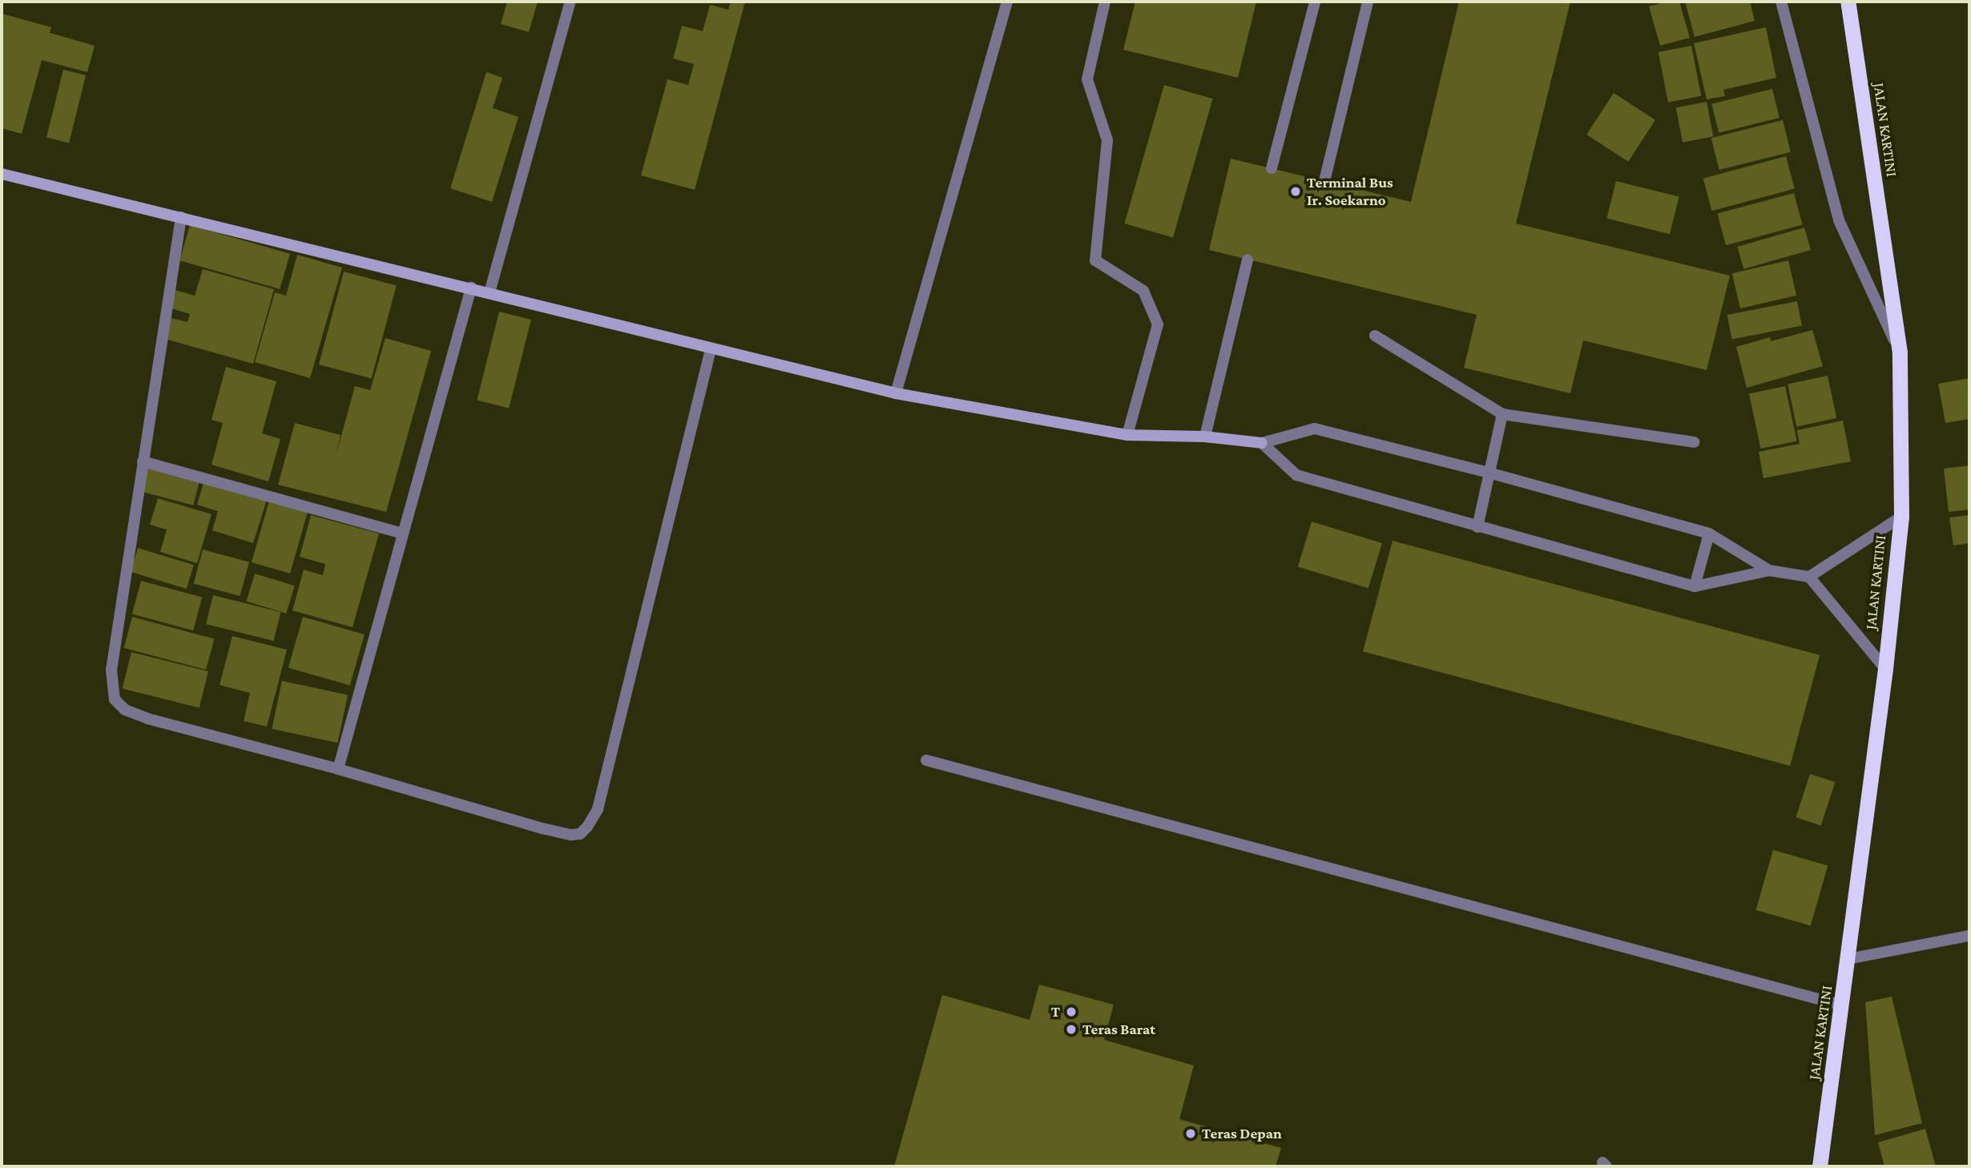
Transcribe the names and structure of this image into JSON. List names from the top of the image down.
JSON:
{
  "streets": {
    "highway": ["JALAN KARTINI"]
  },
  "places": [
    "Terminal Bus Ir. Soekarno",
    "T",
    "Teras Barat",
    "Teras Depan"
  ]
}
